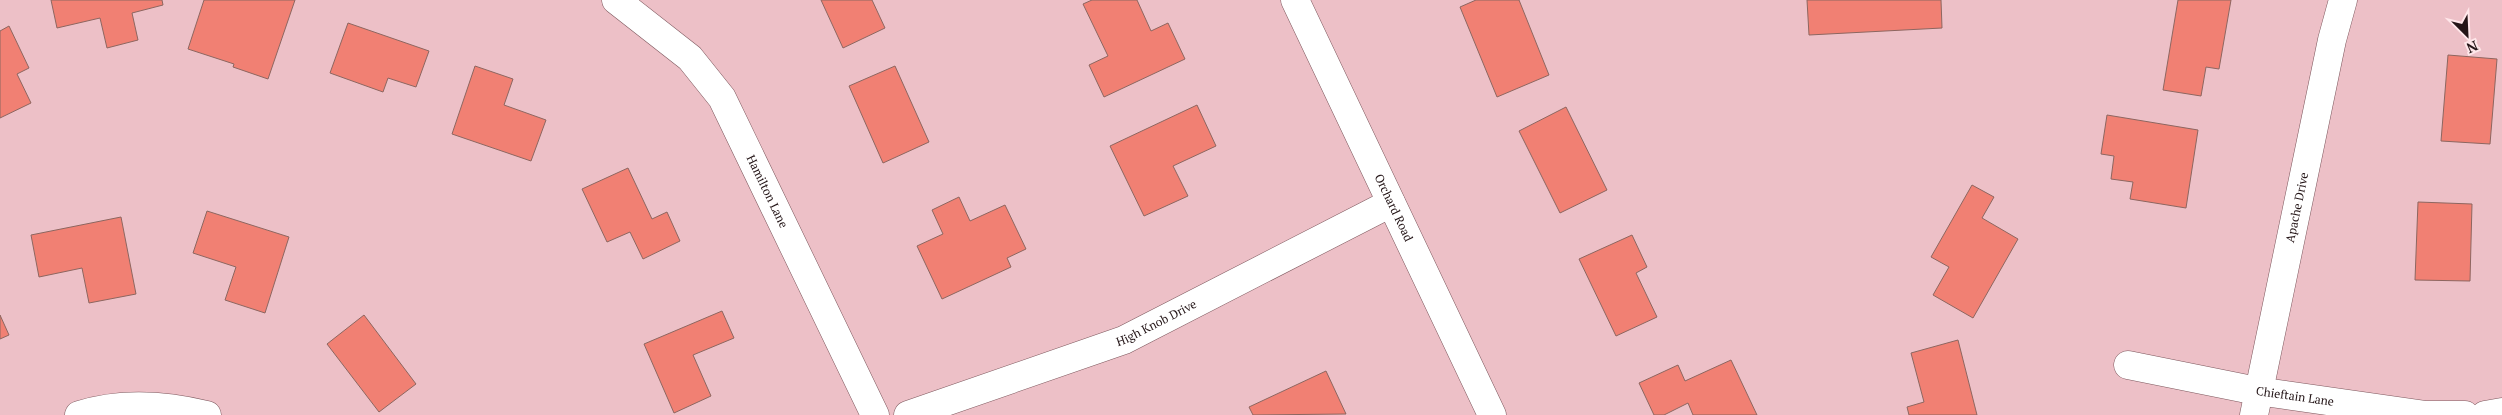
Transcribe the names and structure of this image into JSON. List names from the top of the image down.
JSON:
{
  "streets": {
    "street": [
      "Hamilton Lane",
      "Orchard Road",
      "Apache Drive",
      "High Knob Drive",
      "Chieftain Lane"
    ]
  },
  "crossings": [
    ["Orchard Road", "High Knob Drive"],
    ["Apache Drive", "Chieftain Lane"]
  ],
  "north": "bottom right"
}
